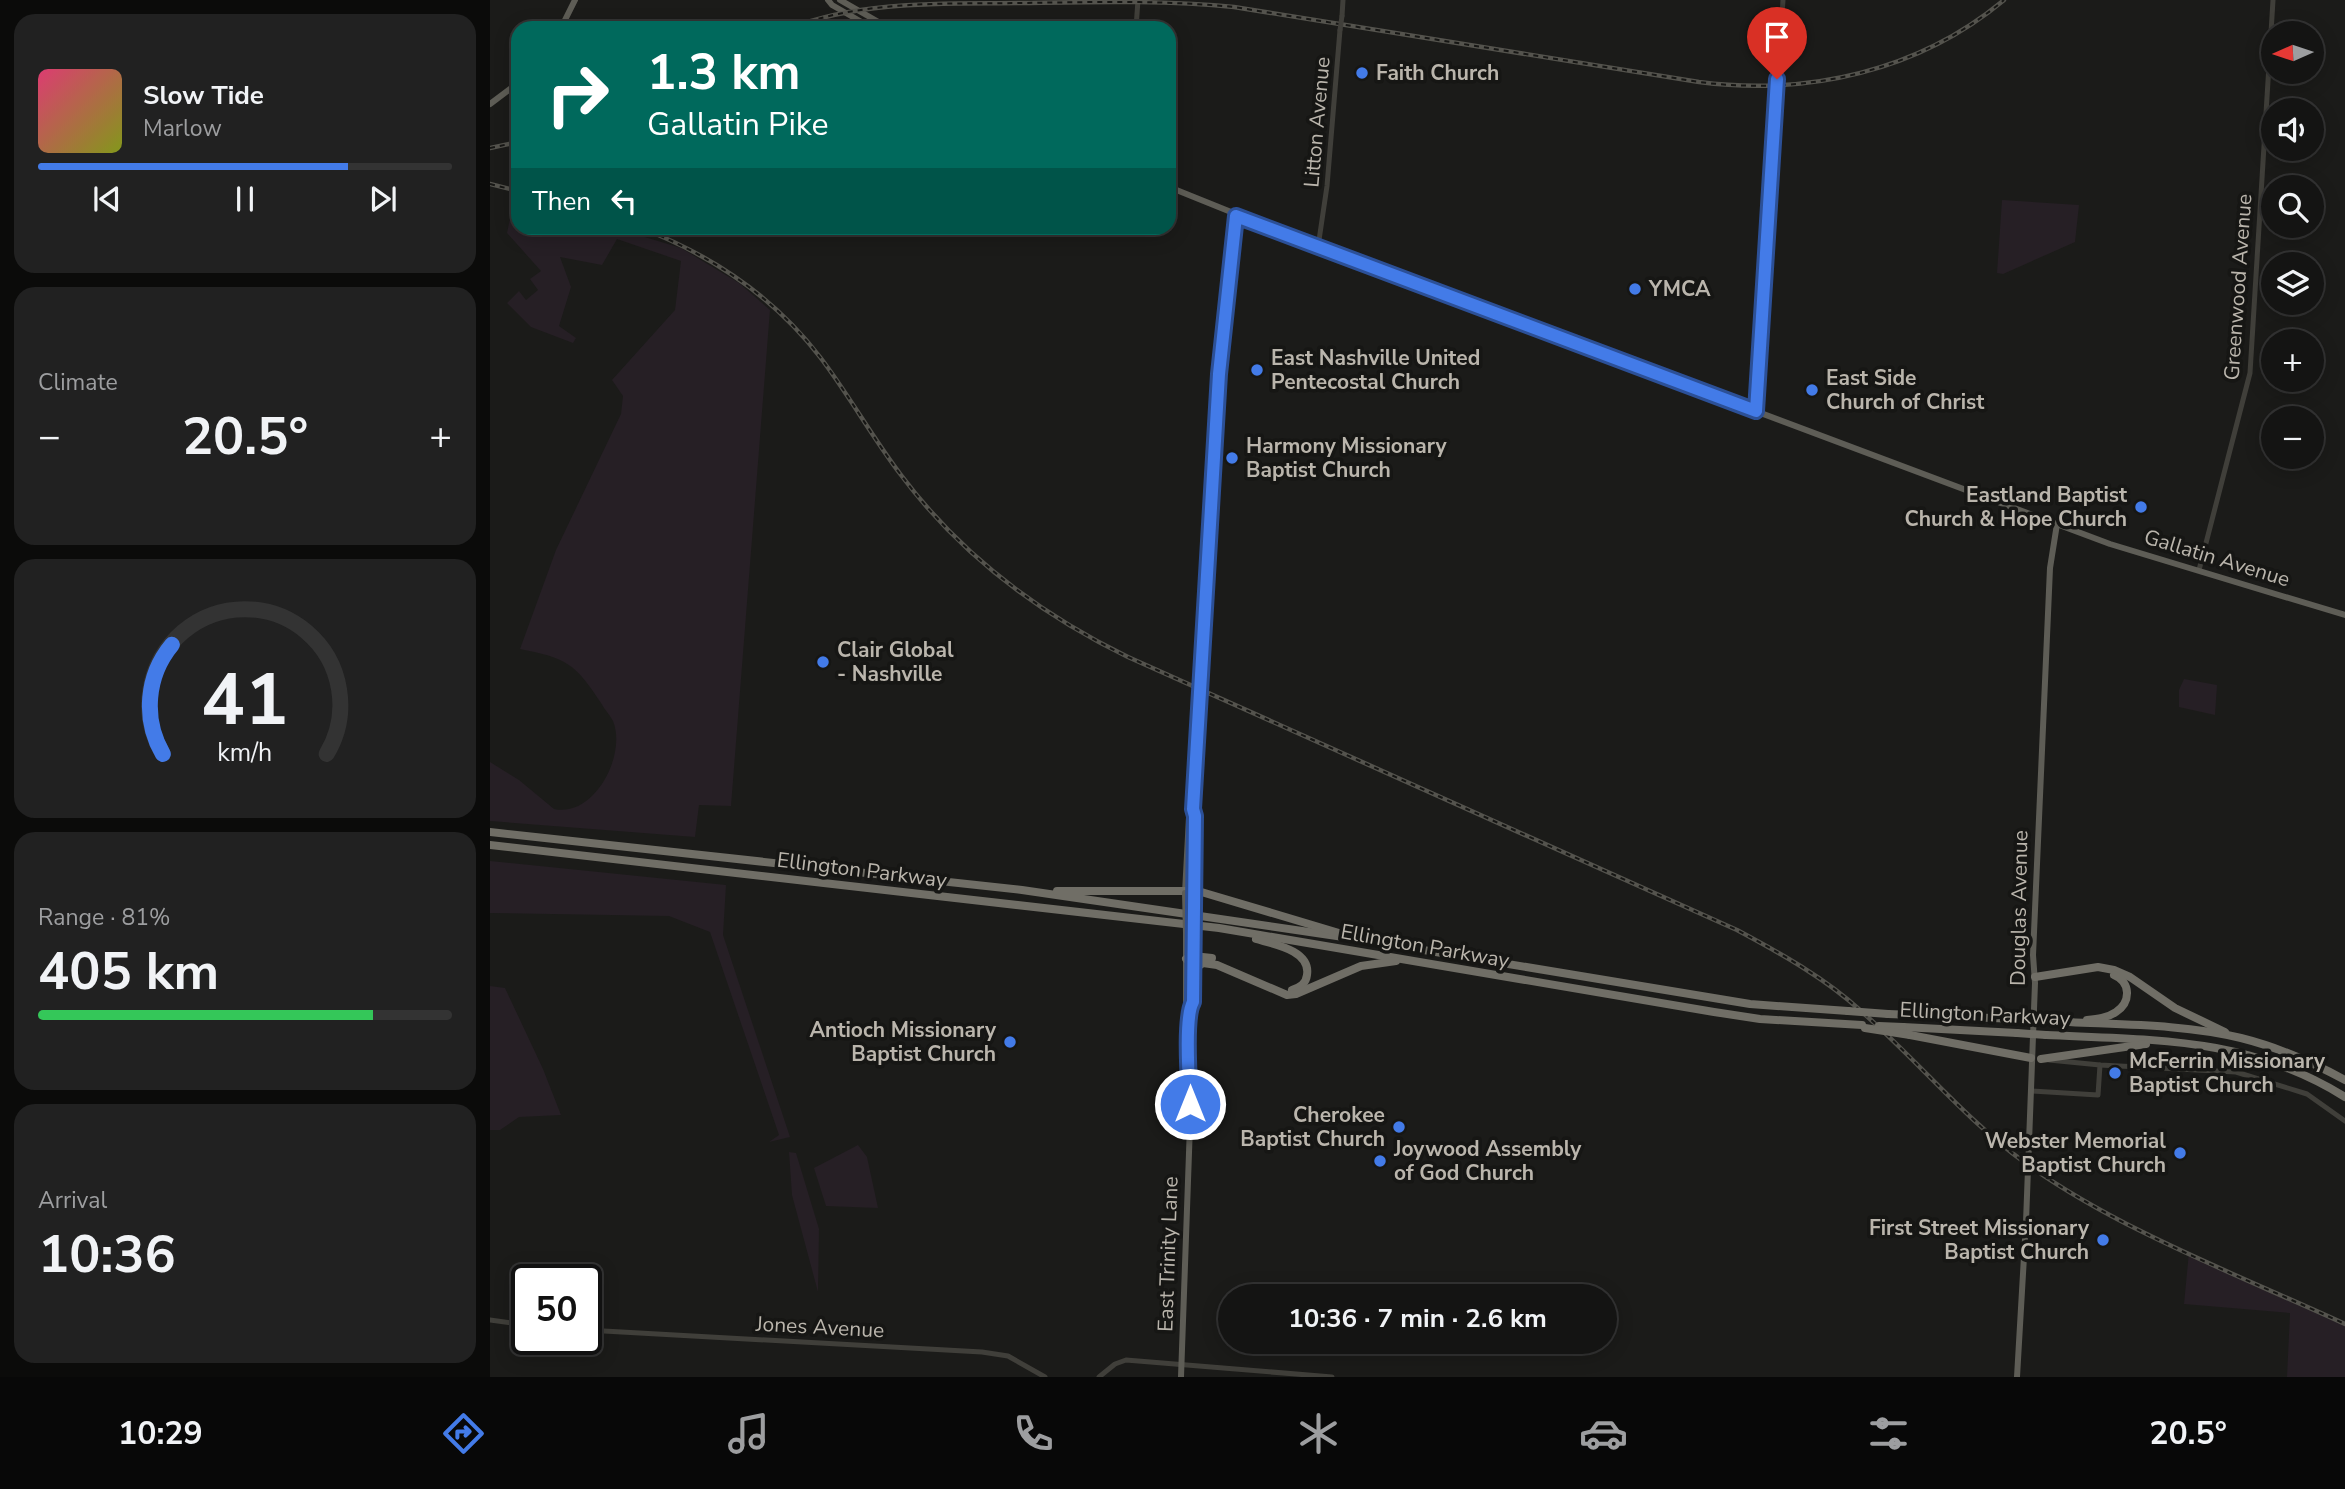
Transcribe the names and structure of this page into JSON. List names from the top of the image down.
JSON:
{
  "streets": {
    "highway": ["Ellington Parkway"],
    "main road": ["Gallatin Avenue", "Douglas Avenue", "East Trinity Lane"],
    "street": ["Litton Avenue", "Greenwood Avenue", "Jones Avenue"]
  },
  "crossings": [
    ["Litton Avenue", "Gallatin Avenue"],
    ["Greenwood Avenue", "Gallatin Avenue"],
    ["Gallatin Avenue", "Douglas Avenue"],
    ["Gallatin Avenue", "East Trinity Lane"]
  ],
  "places": [
    "Faith Church",
    "YMCA",
    "East Nashville United Pentecostal Church",
    "East Side Church of Christ",
    "Harmony Missionary Baptist Church",
    "Eastland Baptist Church & Hope Church",
    "Clair Global - Nashville",
    "Antioch Missionary Baptist Church",
    "McFerrin Missionary Baptist Church",
    "Cherokee Baptist Church",
    "Webster Memorial Baptist Church",
    "Joywood Assembly of God Church",
    "First Street Missionary Baptist Church"
  ],
  "north": "left",
  "page": {
    "map_buttons": ["+", "−"],
    "turn": ["1.3 km", "Gallatin Pike"],
    "song": ["Slow Tide", "Marlow"],
    "then": "Then",
    "tile": [
      "Climate",
      ["Range · 81%", "405 km"],
      ["Arrival", "10:36"]
    ],
    "heat": ["−", "20.5°", "+"],
    "limit": "50",
    "trip": "10:36 · 7 min · 2.6 km",
    "tabs": ["10:29", "20.5°"],
    "gauge": ["41", "km/h"]
  }
}
